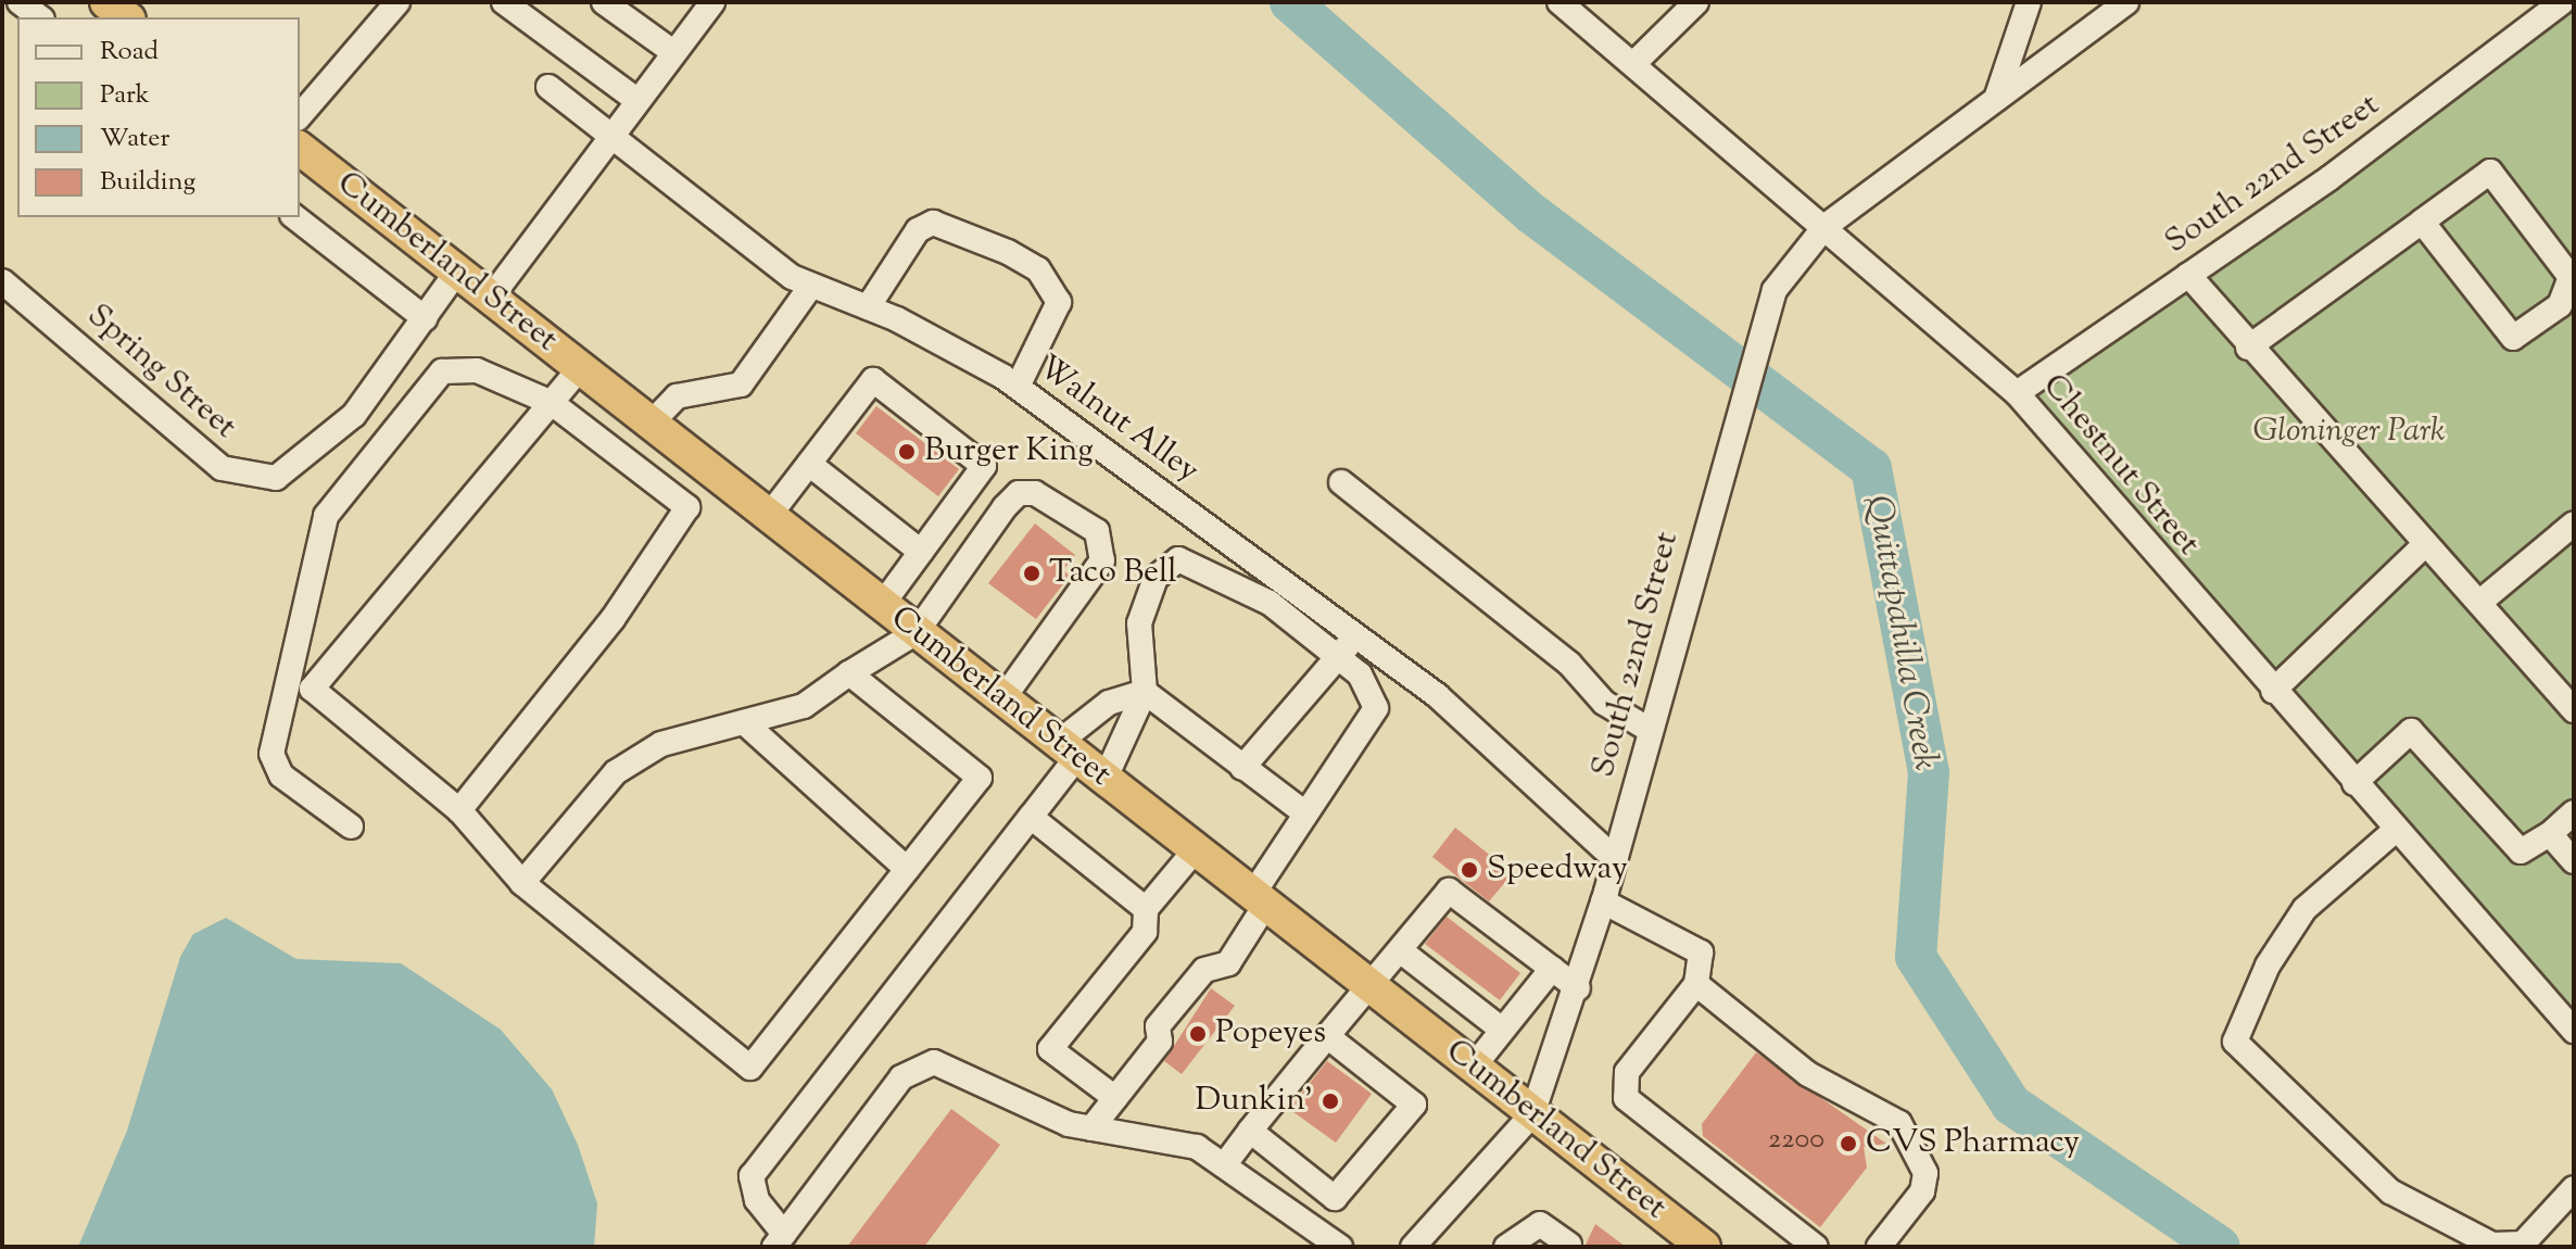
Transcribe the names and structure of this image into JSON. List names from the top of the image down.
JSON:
{
  "streets": {
    "highway": ["Cumberland Street"],
    "street": [
      "South 22nd Street",
      "Spring Street",
      "Walnut Alley",
      "Chestnut Street"
    ]
  },
  "crossings": [
    ["South 22nd Street", "Cumberland Street"],
    ["South 22nd Street", "Walnut Alley"],
    ["South 22nd Street", "Chestnut Street"],
    ["Cumberland Street", "Spring Street"]
  ],
  "water": ["Quittapahilla Creek"],
  "parks": ["Gloninger Park"],
  "places": [
    "Burger King",
    "Taco Bell",
    "Speedway",
    "Popeyes",
    "Dunkin'",
    "CVS Pharmacy"
  ],
  "house_numbers": ["2200"],
  "legend": [
    "Road",
    "Park",
    "Water",
    "Building"
  ]
}
